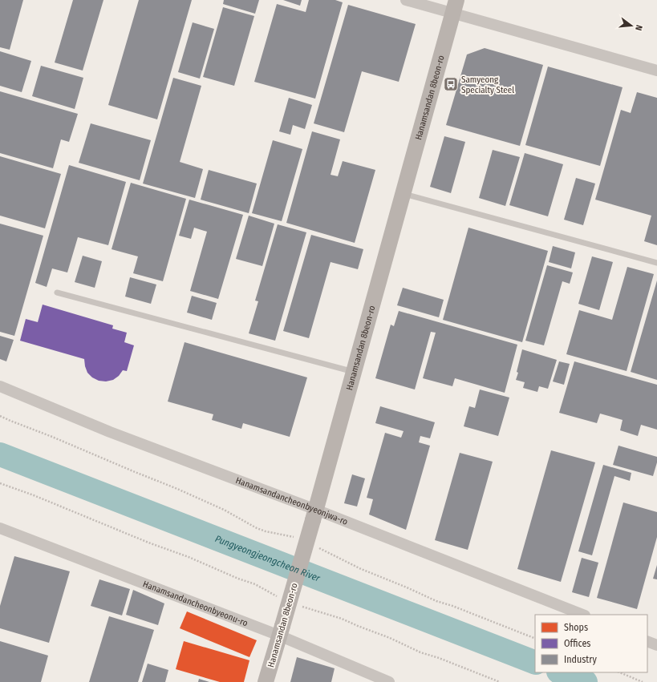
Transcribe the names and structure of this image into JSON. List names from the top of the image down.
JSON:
{
  "streets": {
    "street": ["Hanamsandan 8beon-ro", "Hanamsandancheonbyeonjwa-ro", "Hanamsandancheonbyeonu-ro"]
  },
  "crossings": [
    ["Hanamsandan 8beon-ro", "Hanamsandancheonbyeonjwa-ro"],
    ["Hanamsandan 8beon-ro", "Hanamsandancheonbyeonu-ro"]
  ],
  "water": ["Pungyeongjeongcheon River"],
  "places": {
    "bus stop": ["Samyeong Specialty Steel"]
  },
  "legend": ["Shops", "Offices", "Industry"],
  "north": "right"
}
